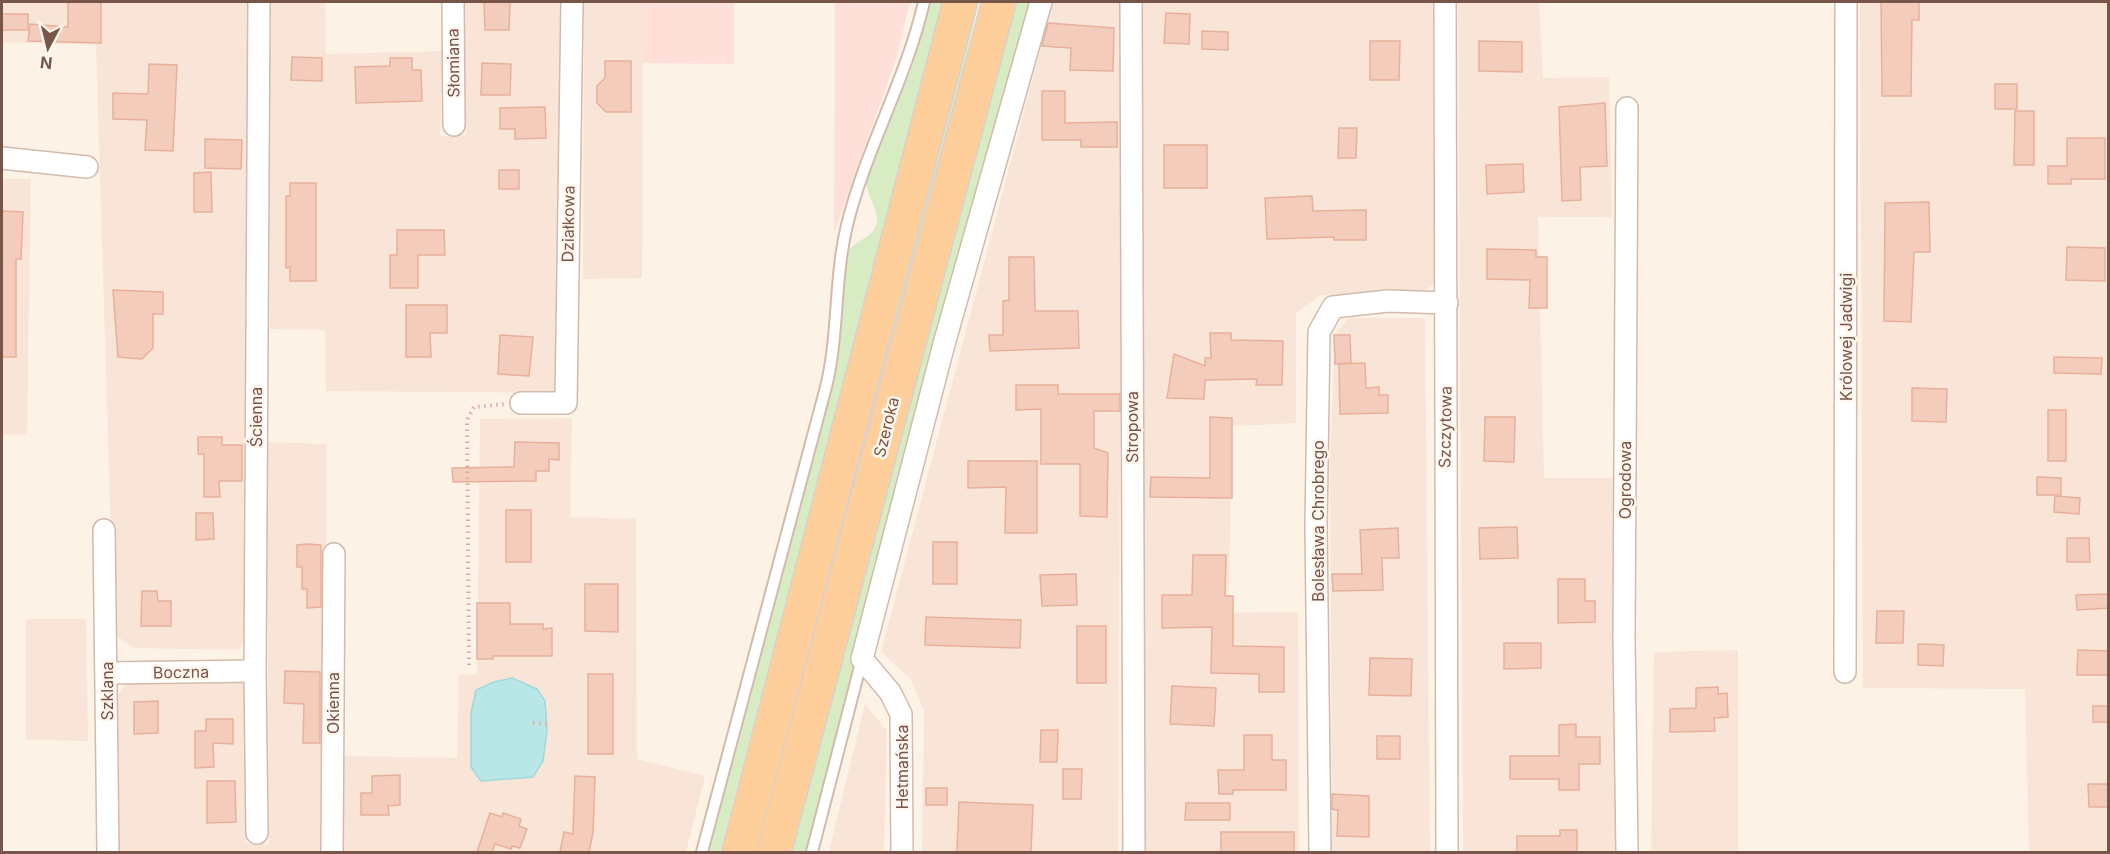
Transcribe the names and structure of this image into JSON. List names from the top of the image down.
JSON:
{
  "streets": {
    "main road": ["Szeroka"],
    "street": [
      "Słomiana",
      "Działkowa",
      "Królowej Jadwigi",
      "Ścienna",
      "Stropowa",
      "Szczytowa",
      "Ogrodowa",
      "Bolesława Chrobrego",
      "Boczna",
      "Szklana",
      "Okienna",
      "Hetmańska"
    ]
  },
  "crossings": [
    ["Ścienna", "Boczna"],
    ["Szczytowa", "Bolesława Chrobrego"],
    ["Boczna", "Szklana"]
  ],
  "north": "bottom"
}
